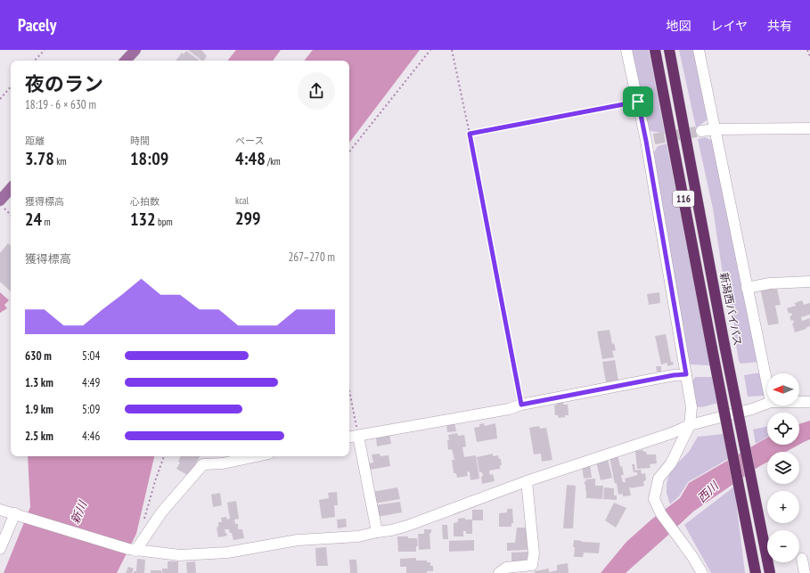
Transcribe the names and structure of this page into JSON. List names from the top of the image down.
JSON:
{
  "streets": {
    "highway": ["116", "新潟西バイパス"]
  },
  "water": ["西川", "新川"],
  "north": "left",
  "page": {
    "header": "Pacely",
    "nav": ["地図", "レイヤ", "共有"],
    "heading": ["夜のラン", "18:19 · 6 × 630 m"],
    "stats": [
      ["距離", "3.78 km"],
      ["時間", "18:09"],
      ["ペース", "4:48 /km"],
      ["獲得標高", "24 m"],
      ["心拍数", "132 bpm"],
      ["kcal", "299"]
    ],
    "chart": ["獲得標高", "267–270 m"],
    "list": [
      {
        "name": "630 m",
        "note": "5:04"
      },
      {
        "name": "1.3 km",
        "note": "4:49"
      },
      {
        "name": "1.9 km",
        "note": "5:09"
      },
      {
        "name": "2.5 km",
        "note": "4:46"
      }
    ],
    "map_buttons": ["+", "−"]
  }
}
